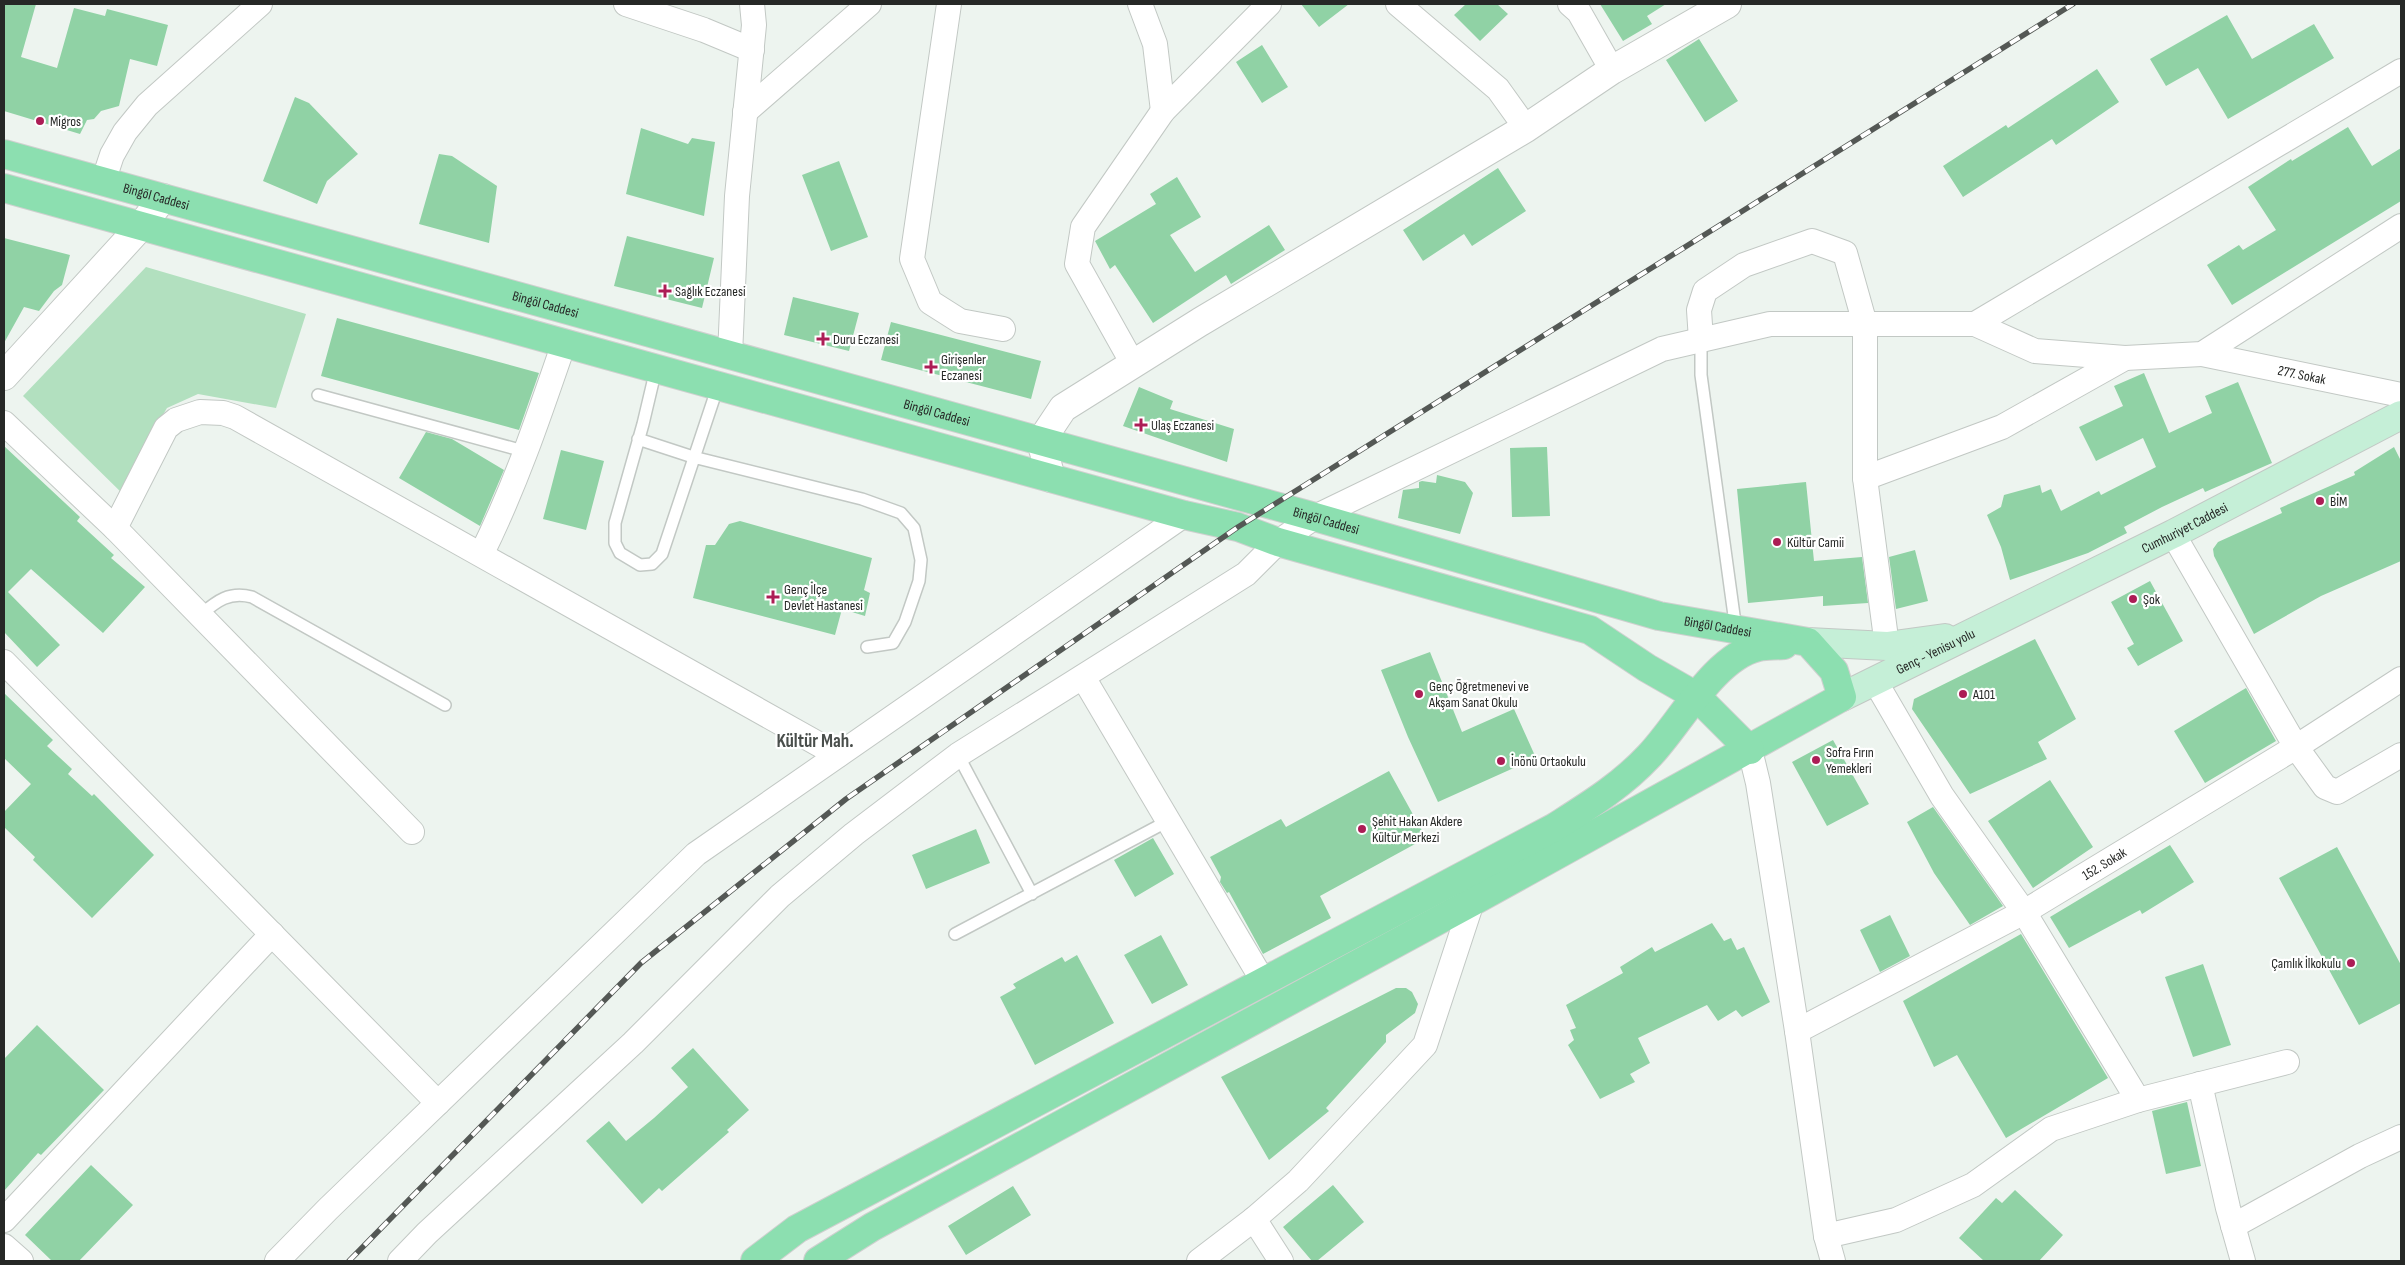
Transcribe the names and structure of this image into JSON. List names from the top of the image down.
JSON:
{
  "streets": {
    "main road": ["Bingöl Caddesi", "Cumhuriyet Caddesi", "Genç - Yenisu yolu"],
    "street": ["277. Sokak", "152. Sokak"]
  },
  "crossings": [
    ["Bingöl Caddesi", "Genç - Yenisu yolu"],
    ["Cumhuriyet Caddesi", "Genç - Yenisu yolu"]
  ],
  "districts": ["Kültür Mah."],
  "places": {
    "other": [
      "Migros",
      "BİM",
      "Kültür Camii",
      "Şok",
      "Genç Öğretmenevi ve Akşam Sanat Okulu",
      "A101",
      "Sofra Fırın Yemekleri",
      "İnönü Ortaokulu",
      "Şehit Hakan Akdere Kültür Merkezi",
      "Çamlık İlkokulu"
    ],
    "health": [
      "Sağlık Eczanesi",
      "Duru Eczanesi",
      "Girişenler Eczanesi",
      "Ulaş Eczanesi",
      "Genç İlçe Devlet Hastanesi"
    ]
  }
}
